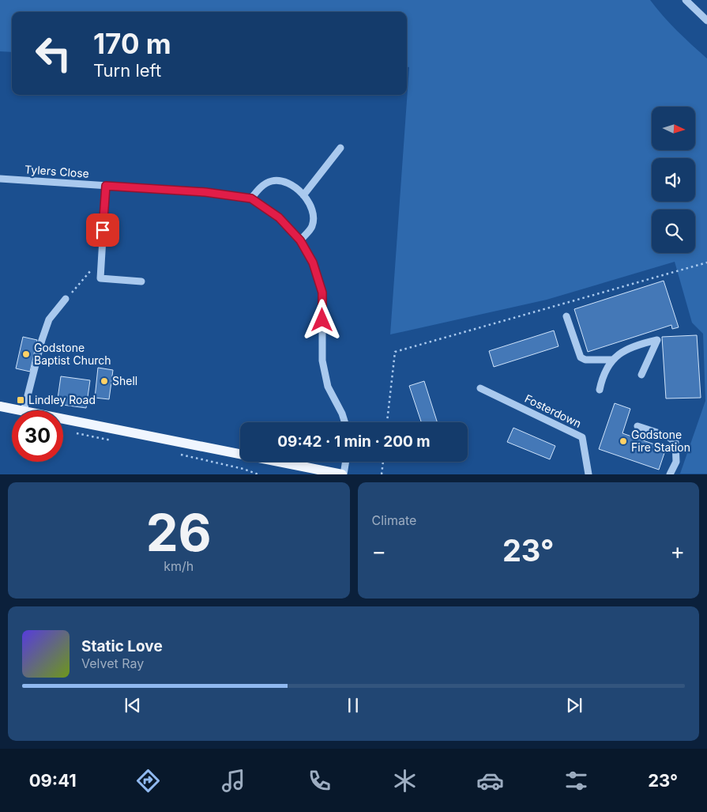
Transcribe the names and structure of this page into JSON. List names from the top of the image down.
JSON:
{
  "streets": {
    "street": ["Tylers Close", "Fosterdown"]
  },
  "places": {
    "other": ["Godstone Baptist Church", "Shell", "Godstone Fire Station"],
    "transit": ["Lindley Road"]
  },
  "north": "right",
  "page": {
    "turn": ["170 m", "Turn left"],
    "limit": "30",
    "trip": "09:42 · 1 min · 200 m",
    "tile": [
      ["26", "km/h"],
      "Climate"
    ],
    "heat": ["−", "23°", "+"],
    "song": ["Static Love", "Velvet Ray"],
    "tabs": ["09:41", "23°"]
  }
}
